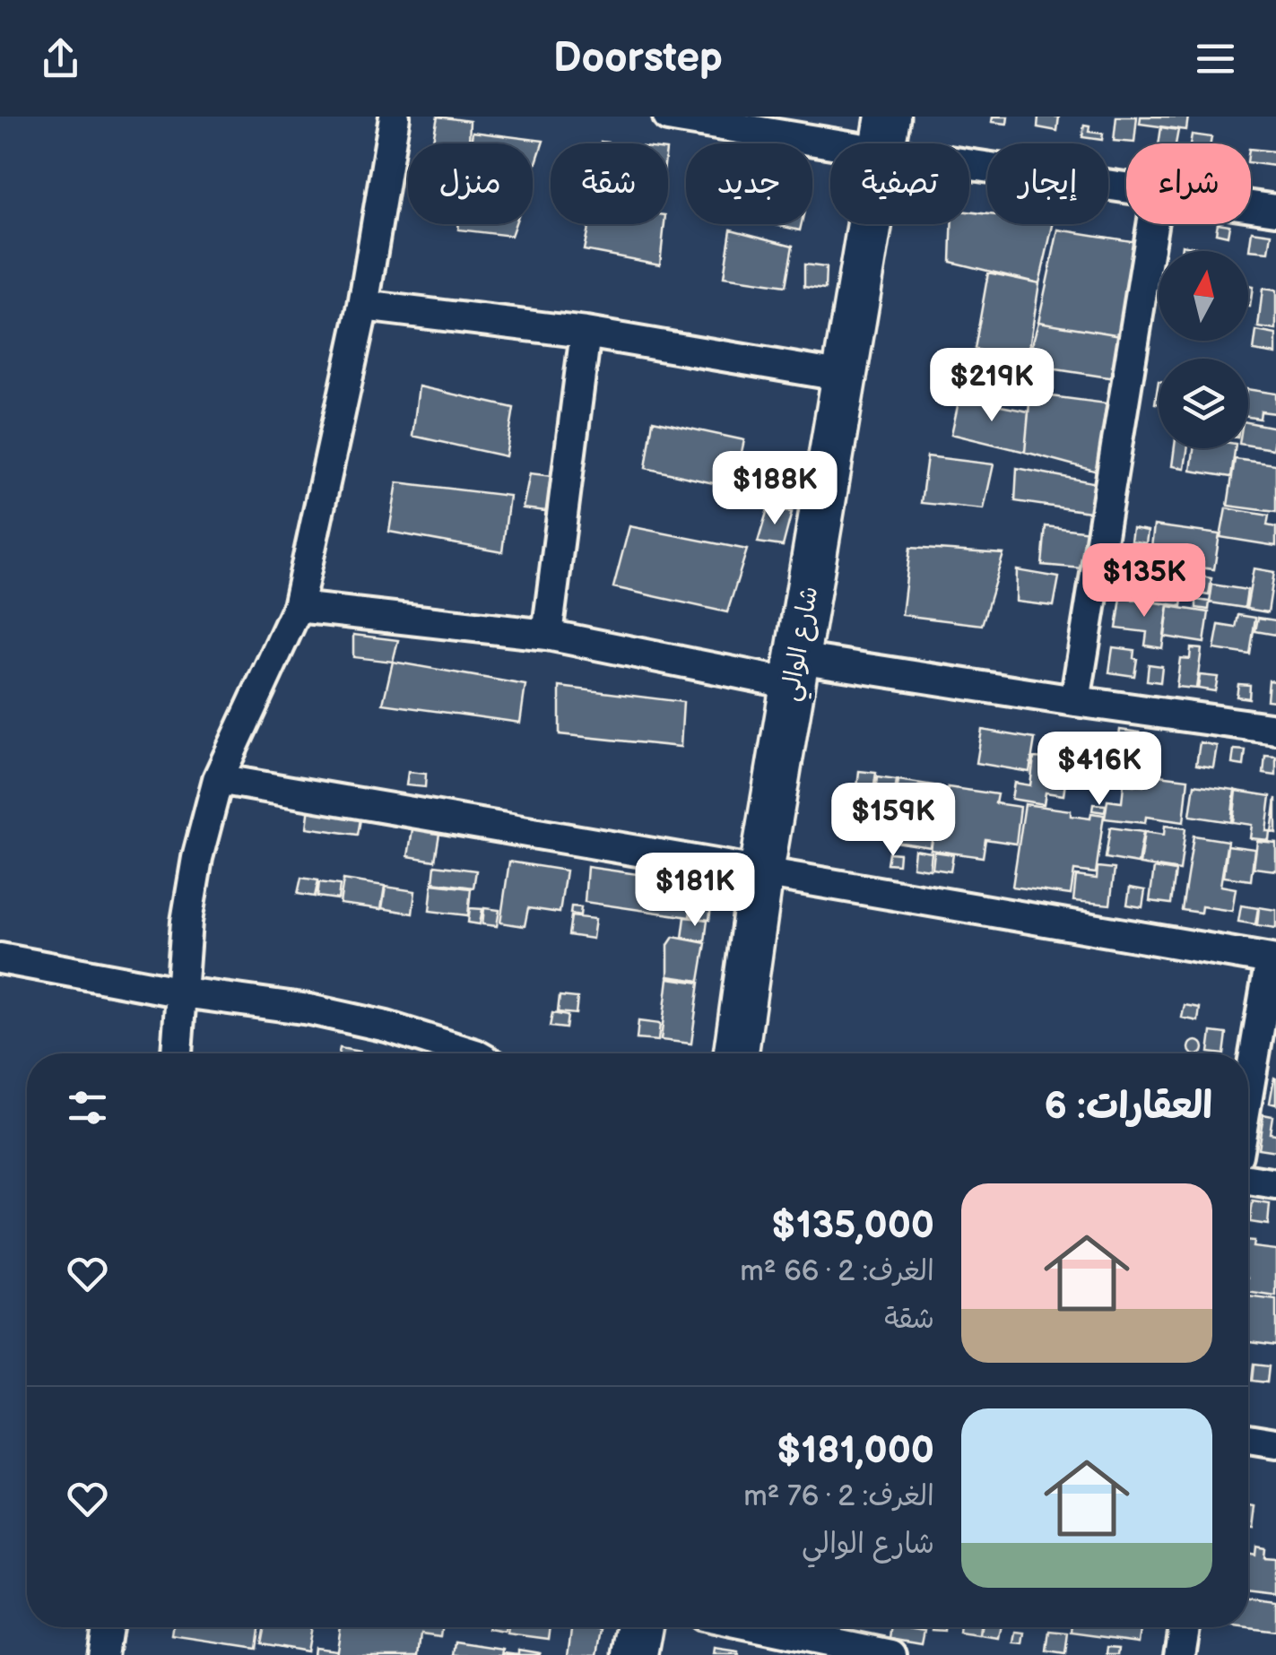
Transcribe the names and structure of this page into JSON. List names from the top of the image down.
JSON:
{
  "streets": {
    "main road": ["شارع الوالي"]
  },
  "north": "top",
  "page": {
    "header": "Doorstep",
    "chip": [
      "شراء",
      "إيجار",
      "تصفية",
      "جديد",
      "شقة",
      "منزل"
    ],
    "price": [
      "$219K",
      "$188K",
      "$135K",
      "$416K",
      "$159K",
      "$181K"
    ],
    "heading": "العقارات: 6",
    "list": [
      {
        "name": "$135,000",
        "note": "الغرف: 2 · 66 m² · شقة"
      },
      {
        "name": "$181,000",
        "note": "الغرف: 2 · 76 m² · شارع الوالي"
      }
    ]
  }
}
